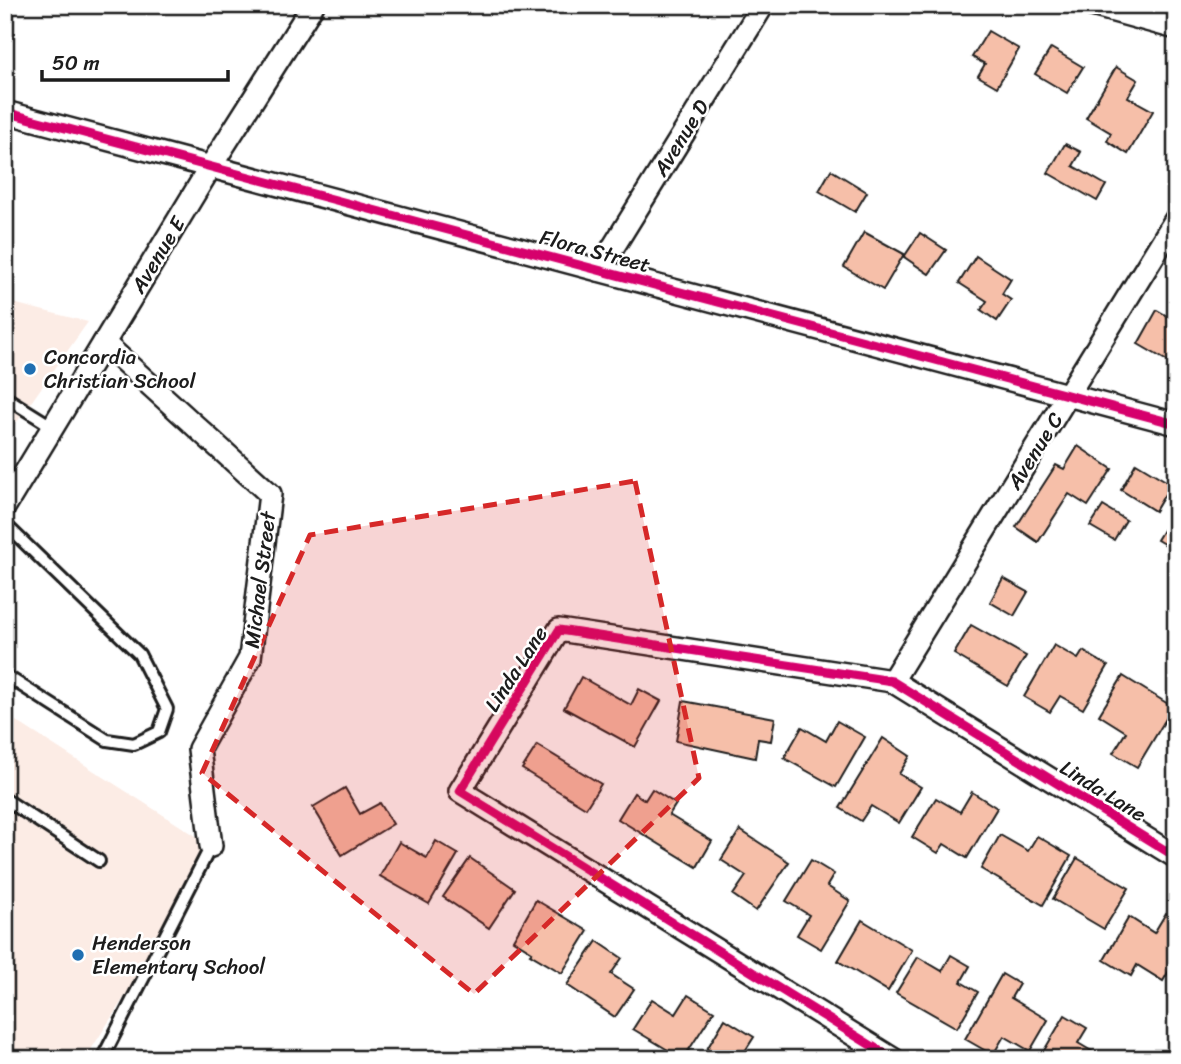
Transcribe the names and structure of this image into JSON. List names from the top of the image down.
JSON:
{
  "streets": {
    "street": [
      "Avenue D",
      "Flora Street",
      "Avenue E",
      "Avenue C",
      "Michael Street",
      "Linda Lane"
    ]
  },
  "crossings": [
    ["Avenue D", "Flora Street"],
    ["Flora Street", "Avenue E"],
    ["Flora Street", "Avenue C"],
    ["Avenue E", "Michael Street"],
    ["Avenue C", "Linda Lane"]
  ],
  "places": ["Concordia Christian School", "Henderson Elementary School"],
  "scale_bar": "50 m"
}
